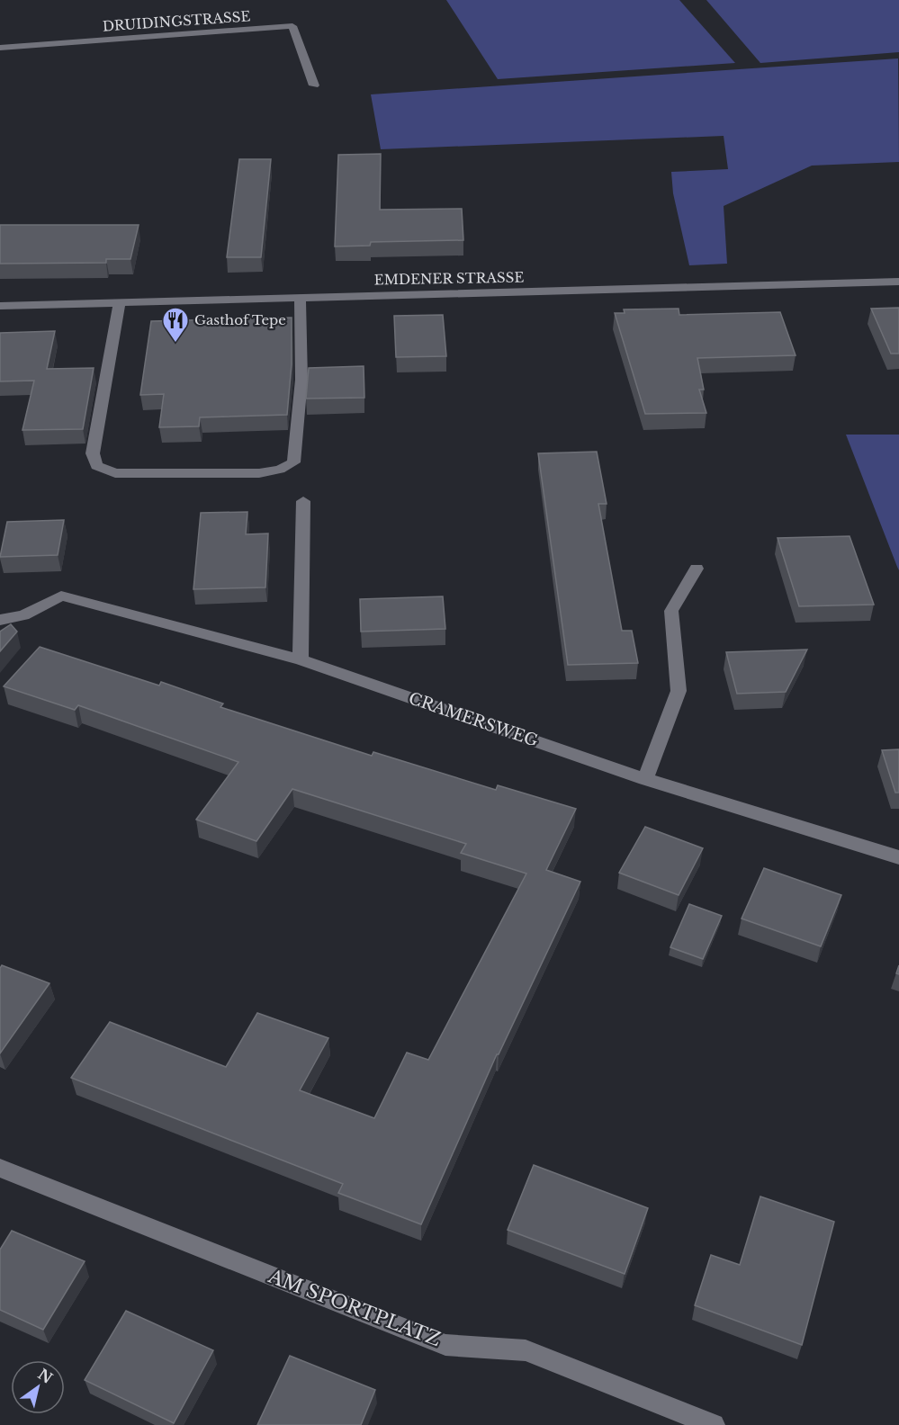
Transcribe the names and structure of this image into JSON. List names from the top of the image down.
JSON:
{
  "streets": {
    "street": [
      "DRUIDINGSTRASSE",
      "EMDENER STRASSE",
      "CRAMERSWEG",
      "AM SPORTPLATZ"
    ]
  },
  "places": {
    "restaurant": ["Gasthof Tepe"]
  },
  "north": "top right"
}
